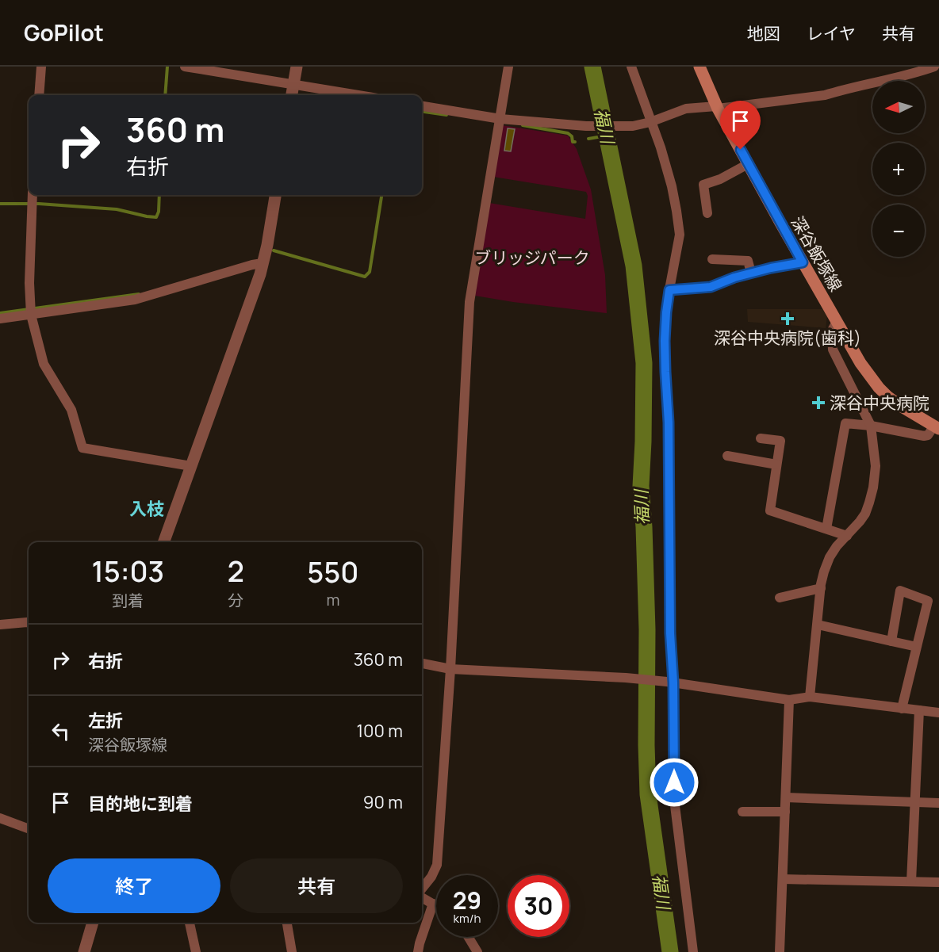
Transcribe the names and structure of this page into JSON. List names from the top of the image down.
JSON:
{
  "streets": {
    "main road": ["深谷飯塚線"]
  },
  "districts": ["入枝"],
  "water": ["福川"],
  "parks": ["ブリッジパーク"],
  "places": {
    "health": ["深谷中央病院(歯科)", "深谷中央病院"]
  },
  "north": "left",
  "page": {
    "header": "GoPilot",
    "nav": ["地図", "レイヤ", "共有"],
    "map_buttons": ["+", "−"],
    "turn": ["360 m", "右折"],
    "eta": [
      "15:03",
      "到着",
      "2",
      "分",
      "550",
      "m"
    ],
    "list": [
      {
        "name": "右折",
        "value": "360 m"
      },
      {
        "name": "左折",
        "note": "深谷飯塚線",
        "value": "100 m"
      },
      {
        "name": "目的地に到着",
        "value": "90 m"
      }
    ],
    "buttons": ["終了", "共有"],
    "speed": "29 km/h",
    "limit": "30"
  }
}
